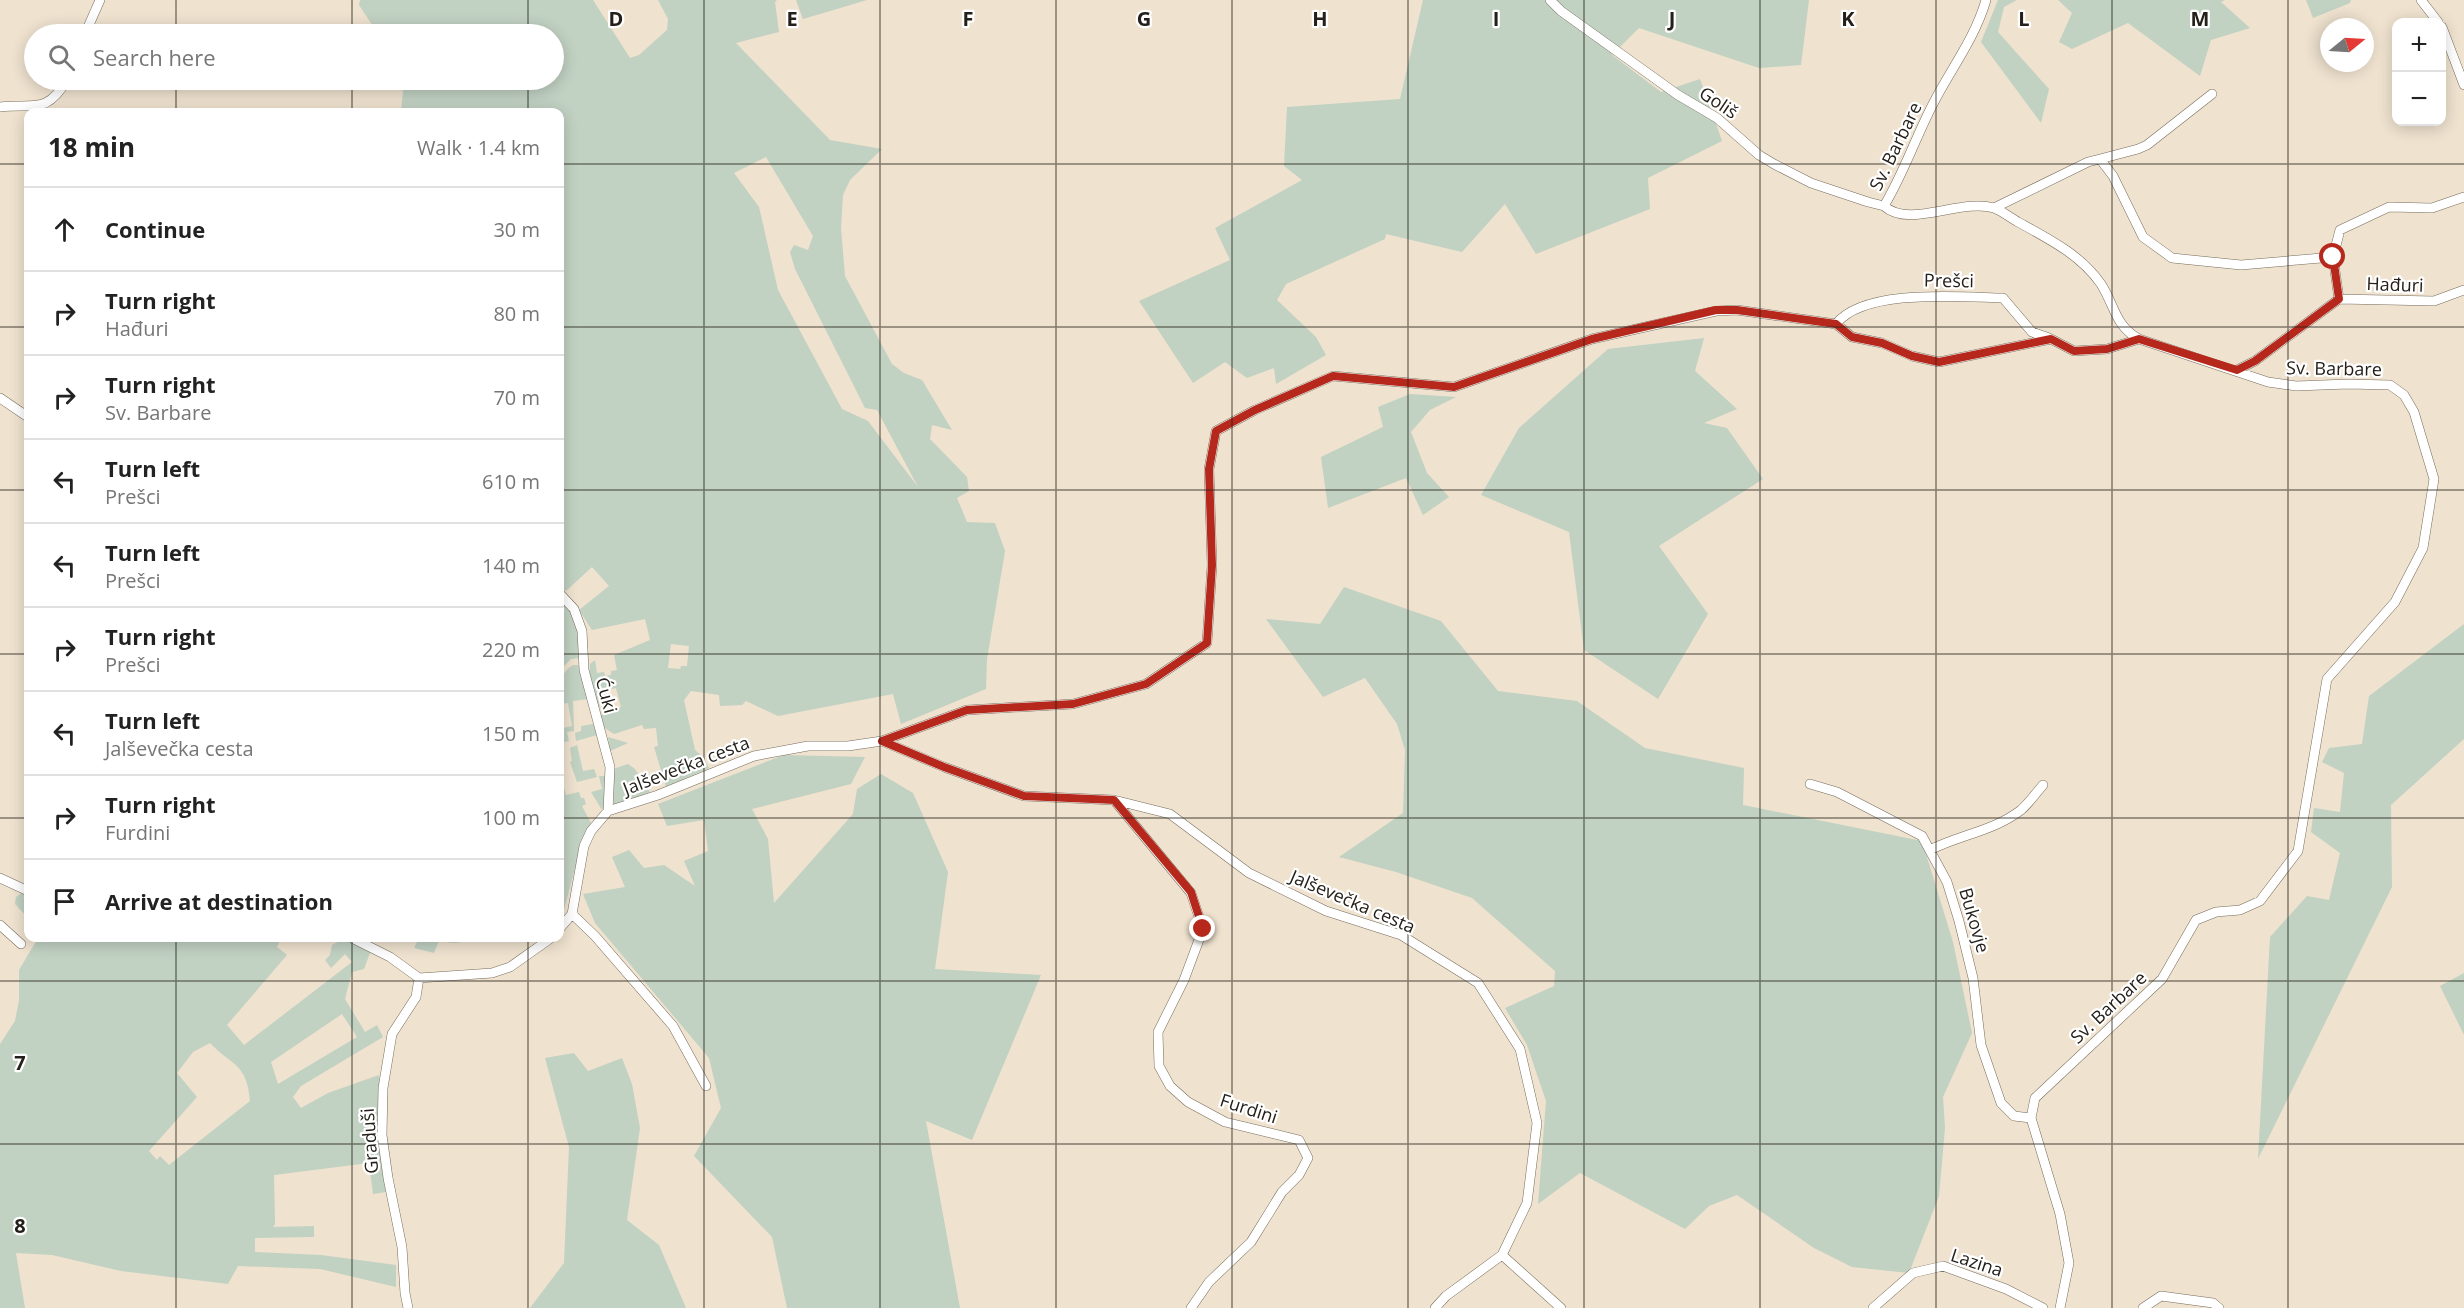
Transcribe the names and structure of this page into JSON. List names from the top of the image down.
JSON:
{
  "streets": {
    "street": [
      "Goliš",
      "Sv. Barbare",
      "Prešci",
      "Hađuri",
      "Ćuki",
      "Jalševečka cesta",
      "Bukovje",
      "Furdini",
      "Graduši",
      "Lazina"
    ]
  },
  "crossings": [
    ["Goliš", "Sv. Barbare"],
    ["Sv. Barbare", "Prešci"],
    ["Sv. Barbare", "Bukovje"],
    ["Ćuki", "Jalševečka cesta"],
    ["Jalševečka cesta", "Furdini"]
  ],
  "north": "right",
  "page": {
    "map_buttons": ["+", "−"],
    "search": "Search here",
    "heading": ["18 min", "Walk · 1.4 km"],
    "list": [
      ["Continue", "30 m"],
      ["Turn right", "Hađuri", "80 m"],
      ["Turn right", "Sv. Barbare", "70 m"],
      ["Turn left", "Prešci", "610 m"],
      ["Turn left", "Prešci", "140 m"],
      ["Turn right", "Prešci", "220 m"],
      ["Turn left", "Jalševečka cesta", "150 m"],
      ["Turn right", "Furdini", "100 m"],
      "Arrive at destination"
    ]
  },
  "grid": {
    "columns": [
      "D",
      "E",
      "F",
      "G",
      "H",
      "I",
      "J",
      "K",
      "L",
      "M"
    ],
    "rows": ["7", "8"]
  }
}
